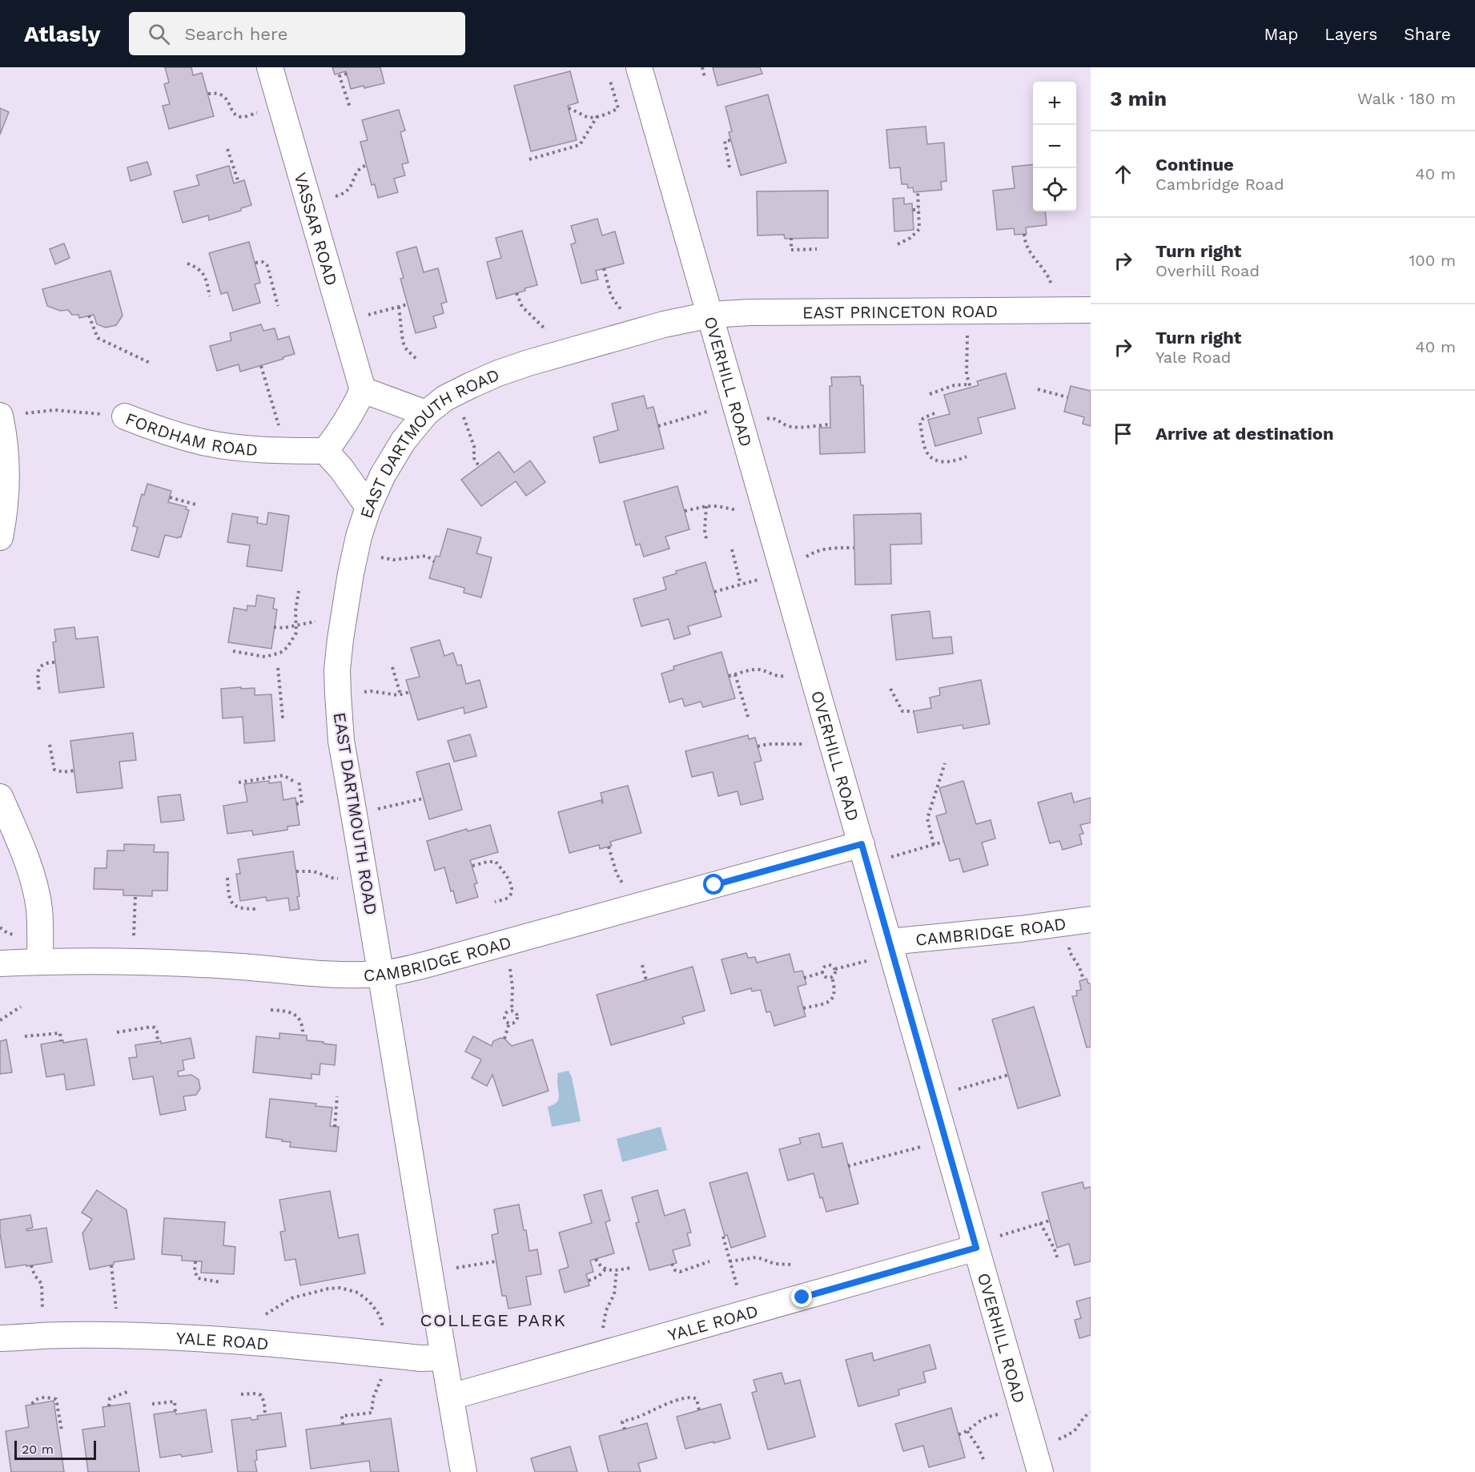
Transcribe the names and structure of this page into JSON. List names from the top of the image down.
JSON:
{
  "streets": {
    "street": [
      "VASSAR ROAD",
      "EAST PRINCETON ROAD",
      "OVERHILL ROAD",
      "FORDHAM ROAD",
      "EAST DARTMOUTH ROAD",
      "CAMBRIDGE ROAD",
      "YALE ROAD"
    ]
  },
  "crossings": [
    ["EAST PRINCETON ROAD", "OVERHILL ROAD"],
    ["EAST PRINCETON ROAD", "EAST DARTMOUTH ROAD"],
    ["OVERHILL ROAD", "EAST DARTMOUTH ROAD"],
    ["OVERHILL ROAD", "CAMBRIDGE ROAD"],
    ["OVERHILL ROAD", "YALE ROAD"],
    ["EAST DARTMOUTH ROAD", "CAMBRIDGE ROAD"],
    ["EAST DARTMOUTH ROAD", "YALE ROAD"]
  ],
  "districts": ["COLLEGE PARK"],
  "scale_bar": "20 m",
  "page": {
    "header": "Atlasly",
    "search": "Search here",
    "nav": ["Map", "Layers", "Share"],
    "heading": ["3 min", "Walk · 180 m"],
    "map_buttons": ["+", "−"],
    "list": [
      ["Continue", "Cambridge Road", "40 m"],
      ["Turn right", "Overhill Road", "100 m"],
      ["Turn right", "Yale Road", "40 m"],
      "Arrive at destination"
    ],
    "scale": "20 m"
  }
}
